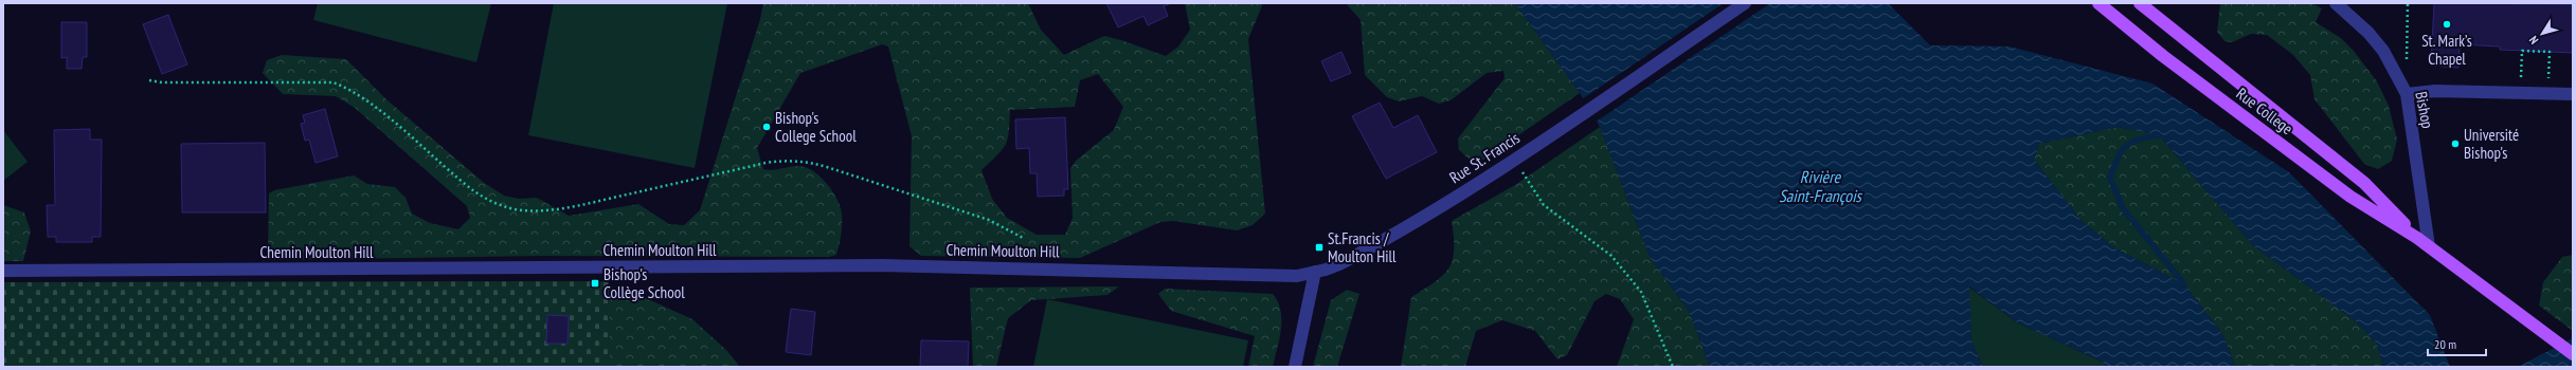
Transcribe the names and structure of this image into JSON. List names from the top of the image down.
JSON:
{
  "streets": {
    "main road": ["Rue College"],
    "street": ["Bishop", "Rue St. Francis", "Chemin Moulton Hill"]
  },
  "crossings": [
    ["Bishop", "Rue College"],
    ["Rue St. Francis", "Chemin Moulton Hill"]
  ],
  "water": ["Rivière Saint-François"],
  "places": {
    "other": ["St. Mark’s Chapel", "Bishop's College School", "Université Bishop's"],
    "transit": ["St.Francis / Moulton Hill", "Bishop's Collège School"]
  },
  "scale_bar": "20 m",
  "north": "bottom left"
}
